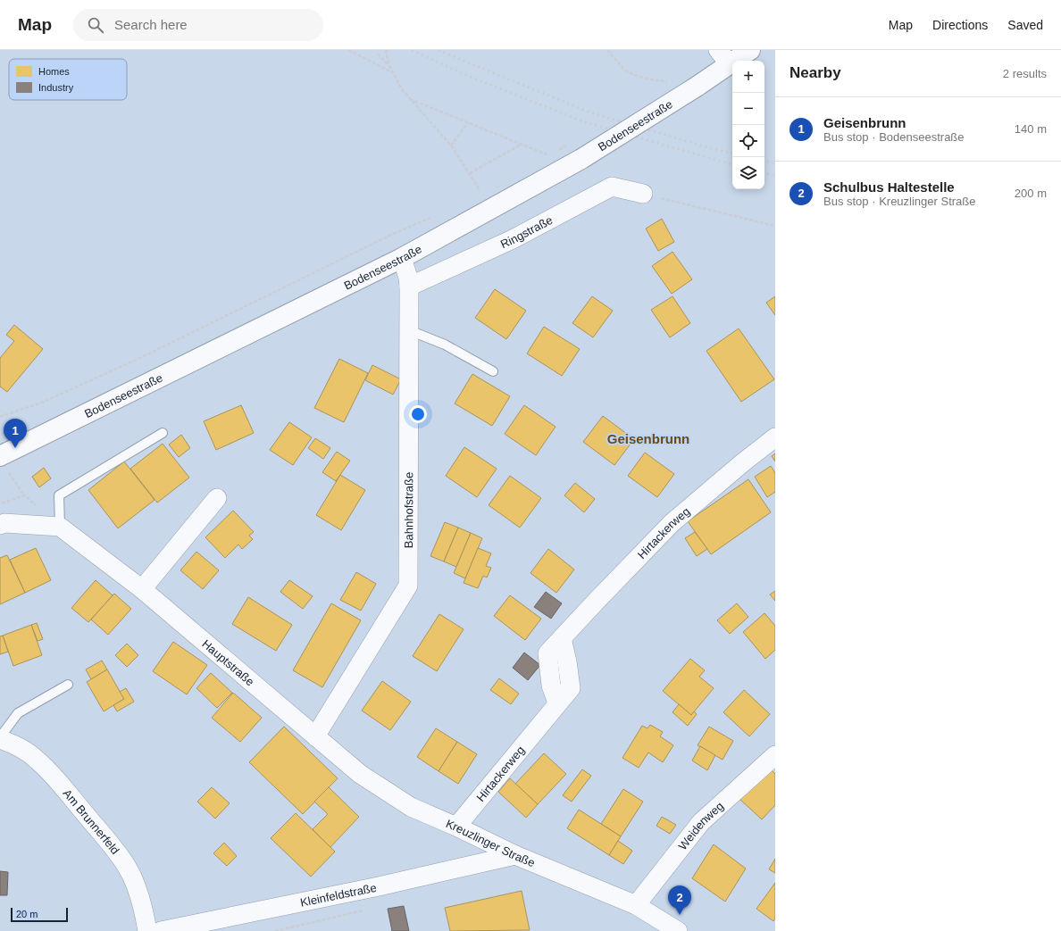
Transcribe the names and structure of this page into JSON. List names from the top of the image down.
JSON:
{
  "streets": {
    "main road": ["Bodenseestraße"],
    "street": [
      "Ringstraße",
      "Bahnhofstraße",
      "Hirtackerweg",
      "Hauptstraße",
      "Am Brunnerfeld",
      "Weidenweg",
      "Kreuzlinger Straße",
      "Kleinfeldstraße"
    ]
  },
  "crossings": [
    ["Bodenseestraße", "Bahnhofstraße"],
    ["Ringstraße", "Bahnhofstraße"],
    ["Bahnhofstraße", "Hauptstraße"],
    ["Bahnhofstraße", "Kreuzlinger Straße"],
    ["Hirtackerweg", "Kreuzlinger Straße"],
    ["Hauptstraße", "Kreuzlinger Straße"],
    ["Weidenweg", "Kreuzlinger Straße"],
    ["Kreuzlinger Straße", "Kleinfeldstraße"]
  ],
  "districts": ["Geisenbrunn"],
  "legend": ["Homes", "Industry"],
  "scale_bar": "20 m",
  "page": {
    "header": "Map",
    "search": "Search here",
    "nav": ["Map", "Directions", "Saved"],
    "heading": ["Nearby", "2 results"],
    "map_buttons": ["+", "−"],
    "list": [
      {
        "mark": "1",
        "name": "Geisenbrunn",
        "note": "Bus stop · Bodenseestraße",
        "value": "140 m"
      },
      {
        "mark": "2",
        "name": "Schulbus Haltestelle",
        "note": "Bus stop · Kreuzlinger Straße",
        "value": "200 m"
      }
    ],
    "pins": ["1", "2"],
    "scale": "20 m"
  }
}
